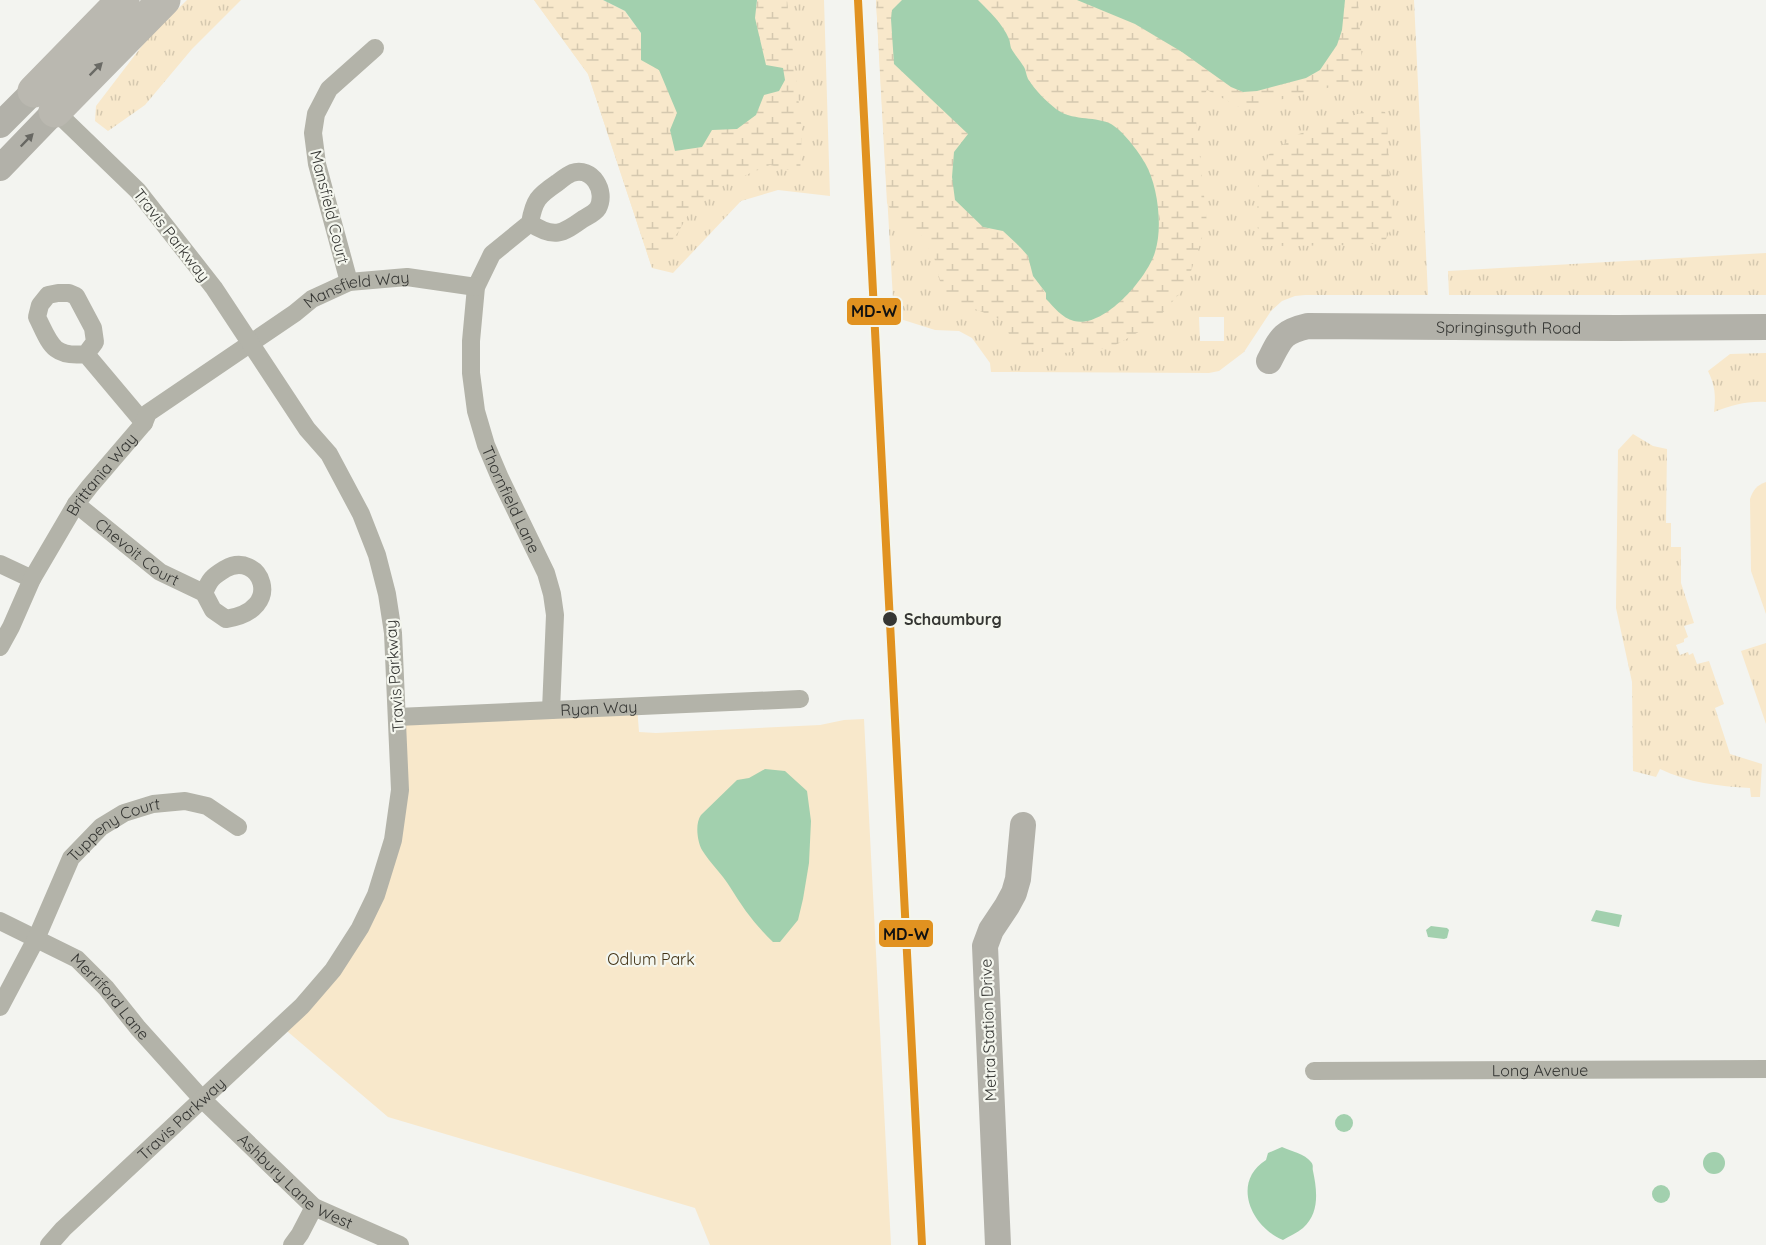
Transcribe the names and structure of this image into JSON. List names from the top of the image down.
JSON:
{
  "streets": {
    "street": [
      "Mansfield Court",
      "Travis Parkway",
      "Mansfield Way",
      "Springinsguth Road",
      "Brittania Way",
      "Thornfield Lane",
      "Chevoit Court",
      "Ryan Way",
      "Tuppeny Court",
      "Merriford Lane",
      "Metra Station Drive",
      "Long Avenue",
      "Ashbury Lane West"
    ]
  },
  "crossings": [
    ["Mansfield Court", "Mansfield Way"],
    ["Travis Parkway", "Mansfield Way"],
    ["Travis Parkway", "Brittania Way"],
    ["Travis Parkway", "Ryan Way"],
    ["Travis Parkway", "Merriford Lane"],
    ["Travis Parkway", "Ashbury Lane West"],
    ["Mansfield Way", "Brittania Way"],
    ["Mansfield Way", "Thornfield Lane"],
    ["Brittania Way", "Chevoit Court"],
    ["Thornfield Lane", "Ryan Way"],
    ["Tuppeny Court", "Merriford Lane"],
    ["Merriford Lane", "Ashbury Lane West"]
  ],
  "parks": ["Odlum Park"],
  "places": ["Schaumburg"],
  "lines": ["transit line MD-W"]
}
